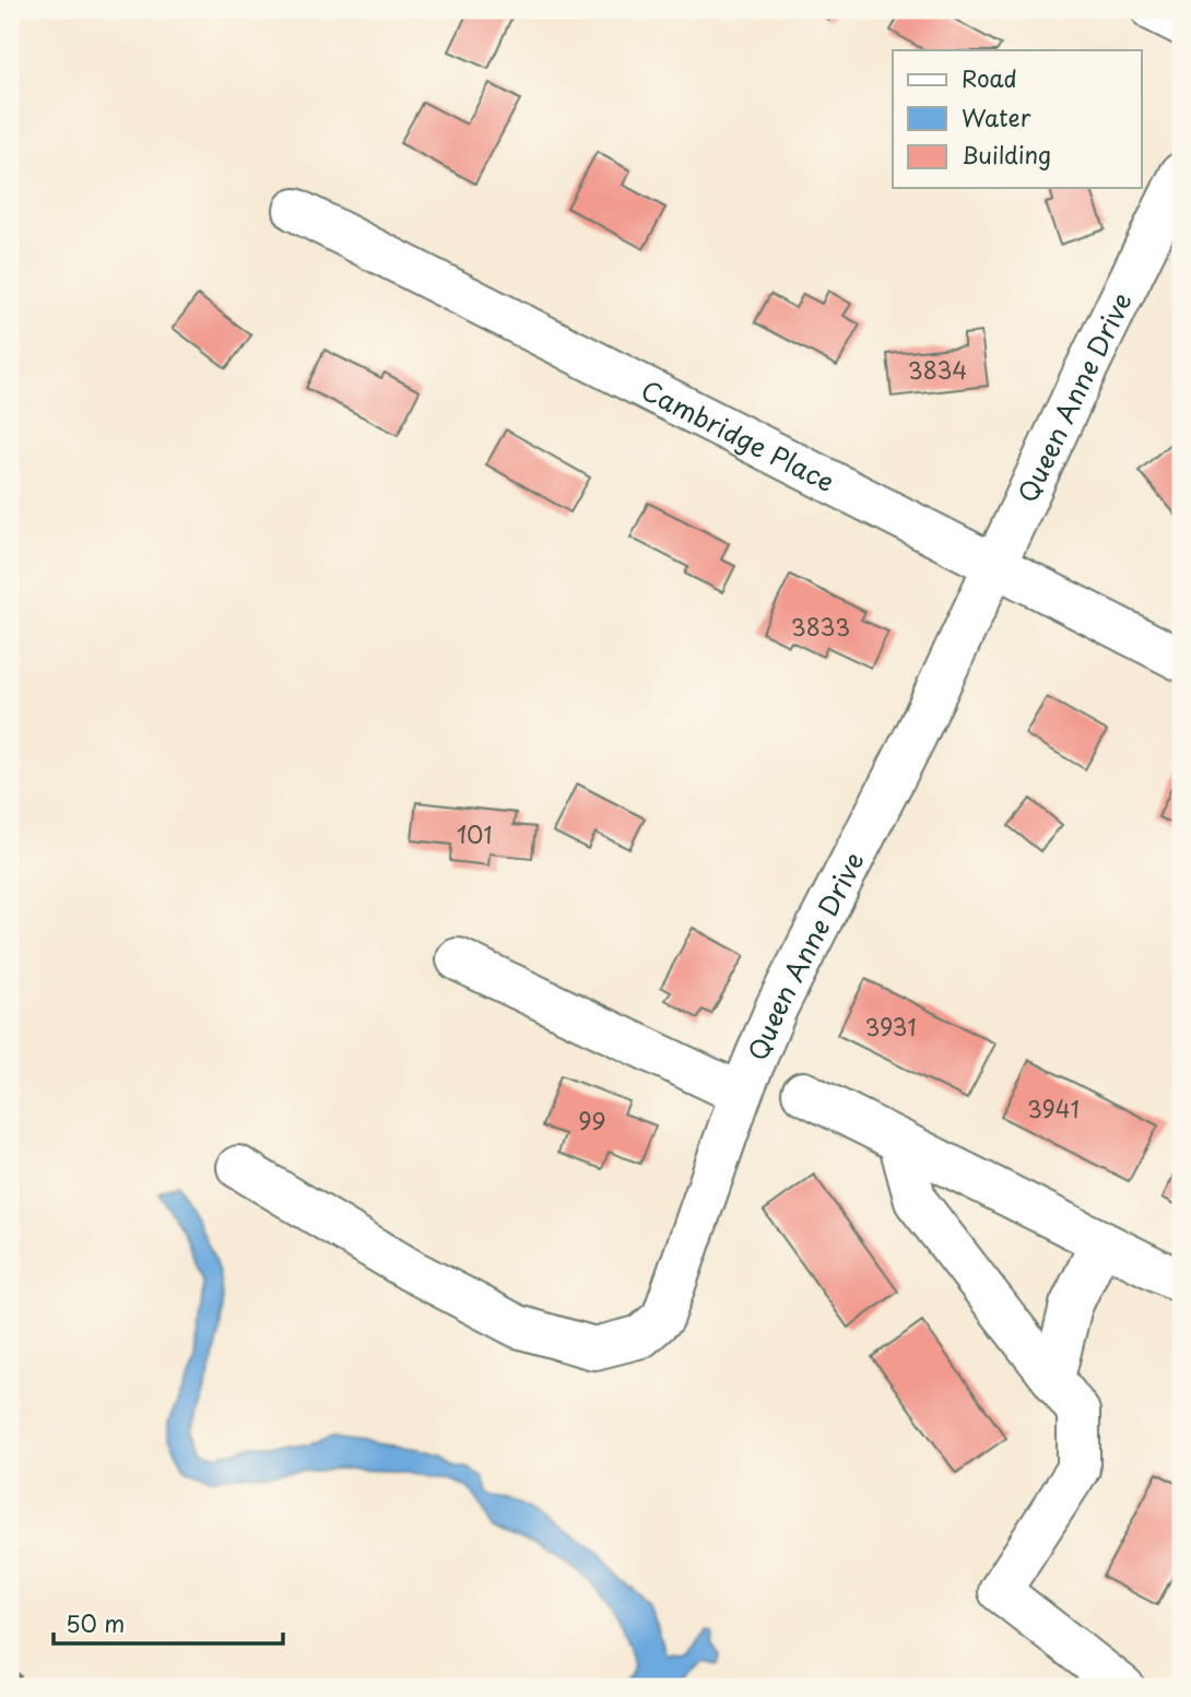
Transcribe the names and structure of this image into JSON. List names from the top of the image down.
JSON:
{
  "streets": {
    "street": ["Queen Anne Drive", "Cambridge Place"]
  },
  "crossings": [
    ["Queen Anne Drive", "Cambridge Place"]
  ],
  "house_numbers": [
    "3834",
    "3833",
    "101",
    "3931",
    "3941",
    "99"
  ],
  "legend": ["Road", "Water", "Building"],
  "scale_bar": "50 m"
}
